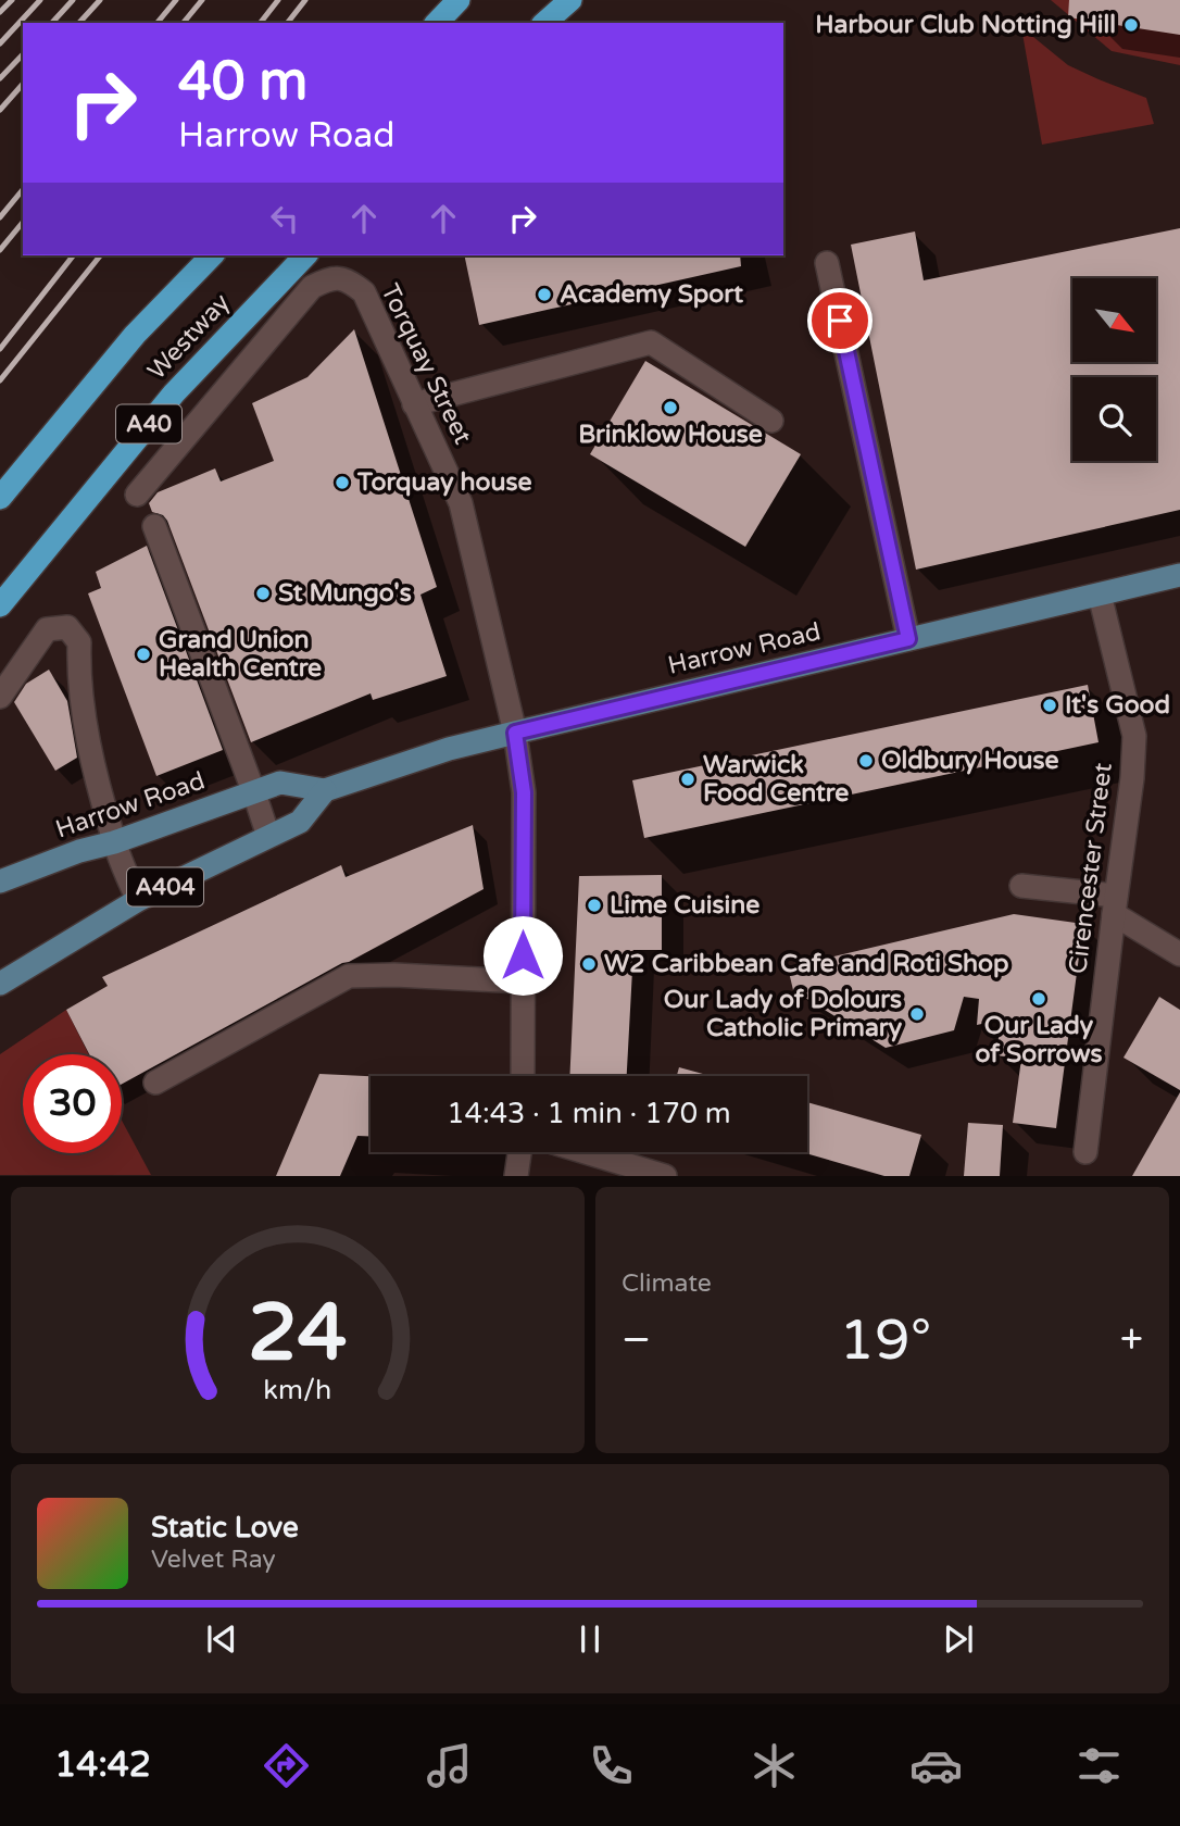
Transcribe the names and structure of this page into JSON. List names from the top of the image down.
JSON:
{
  "streets": {
    "highway": ["Westway", "A40"],
    "main road": ["Harrow Road", "A404"],
    "street": ["Torquay Street", "Cirencester Street"]
  },
  "crossings": [
    ["Torquay Street", "Harrow Road"],
    ["Harrow Road", "Cirencester Street"],
    ["Harrow Road", "A404"]
  ],
  "places": [
    "Harbour Club Notting Hill",
    "Academy Sport",
    "Brinklow House",
    "Torquay house",
    "St Mungo's",
    "Grand Union Health Centre",
    "It's Good",
    "Oldbury House",
    "Warwick Food Centre",
    "Lime Cuisine",
    "W2 Caribbean Cafe and Roti Shop",
    "Our Lady of Sorrows",
    "Our Lady of Dolours Catholic Primary"
  ],
  "north": "bottom right",
  "page": {
    "turn": ["40 m", "Harrow Road"],
    "limit": "30",
    "trip": "14:43 · 1 min · 170 m",
    "tile": "Climate",
    "heat": ["−", "19°", "+"],
    "song": ["Static Love", "Velvet Ray"],
    "tabs": "14:42",
    "gauge": ["24", "km/h"]
  }
}
